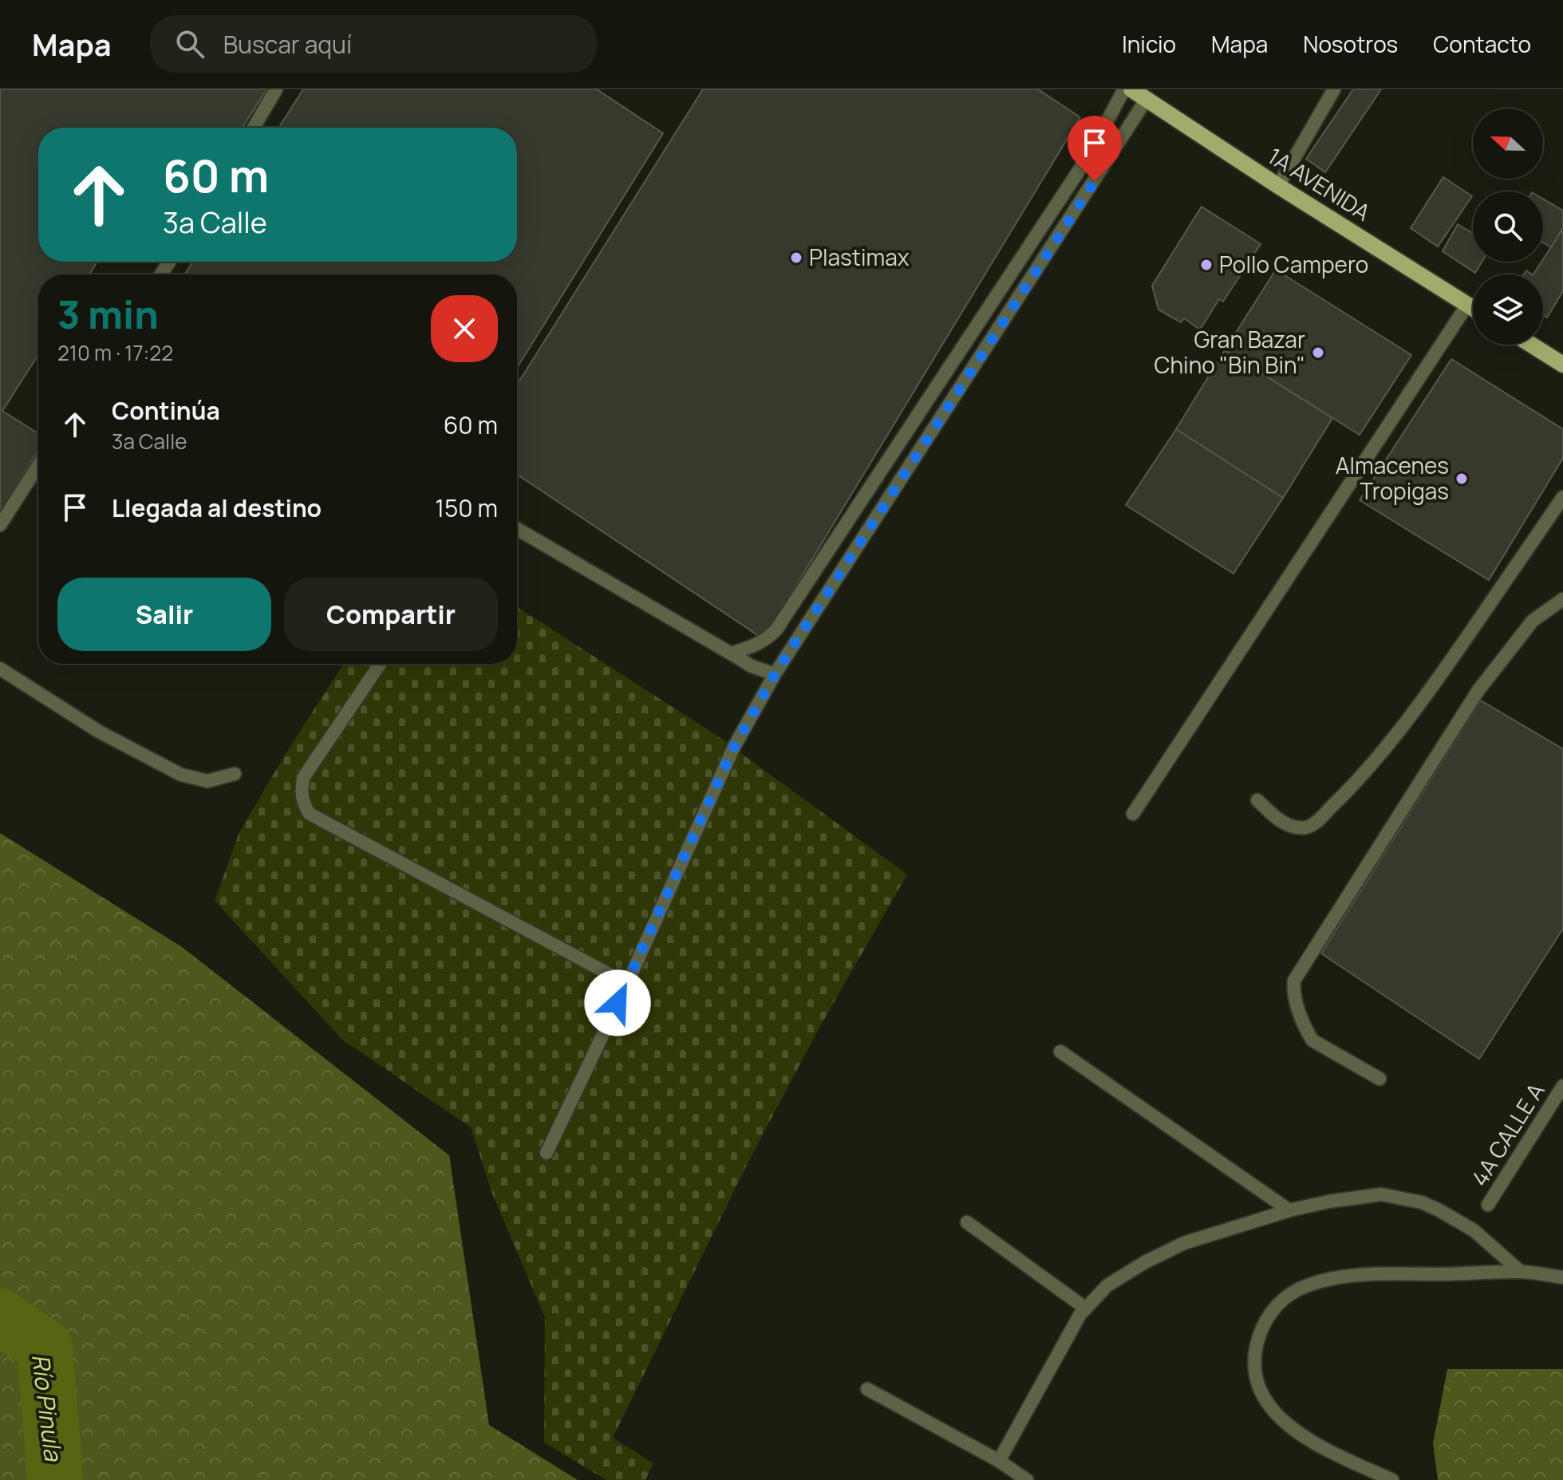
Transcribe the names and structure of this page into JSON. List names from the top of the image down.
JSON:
{
  "streets": {
    "main road": ["1A AVENIDA"],
    "street": ["4A CALLE A"]
  },
  "water": ["Río Pinula"],
  "places": [
    "Plastimax",
    "Pollo Campero",
    "Gran Bazar Chino \"Bin Bin\"",
    "Almacenes Tropigas"
  ],
  "north": "left",
  "page": {
    "header": "Mapa",
    "search": "Buscar aquí",
    "nav": [
      "Inicio",
      "Mapa",
      "Nosotros",
      "Contacto"
    ],
    "turn": ["60 m", "3a Calle"],
    "heading": ["3 min", "210 m · 17:22"],
    "list": [
      {
        "name": "Continúa",
        "note": "3a Calle",
        "value": "60 m"
      },
      {
        "name": "Llegada al destino",
        "value": "150 m"
      }
    ],
    "buttons": ["Salir", "Compartir"]
  }
}
